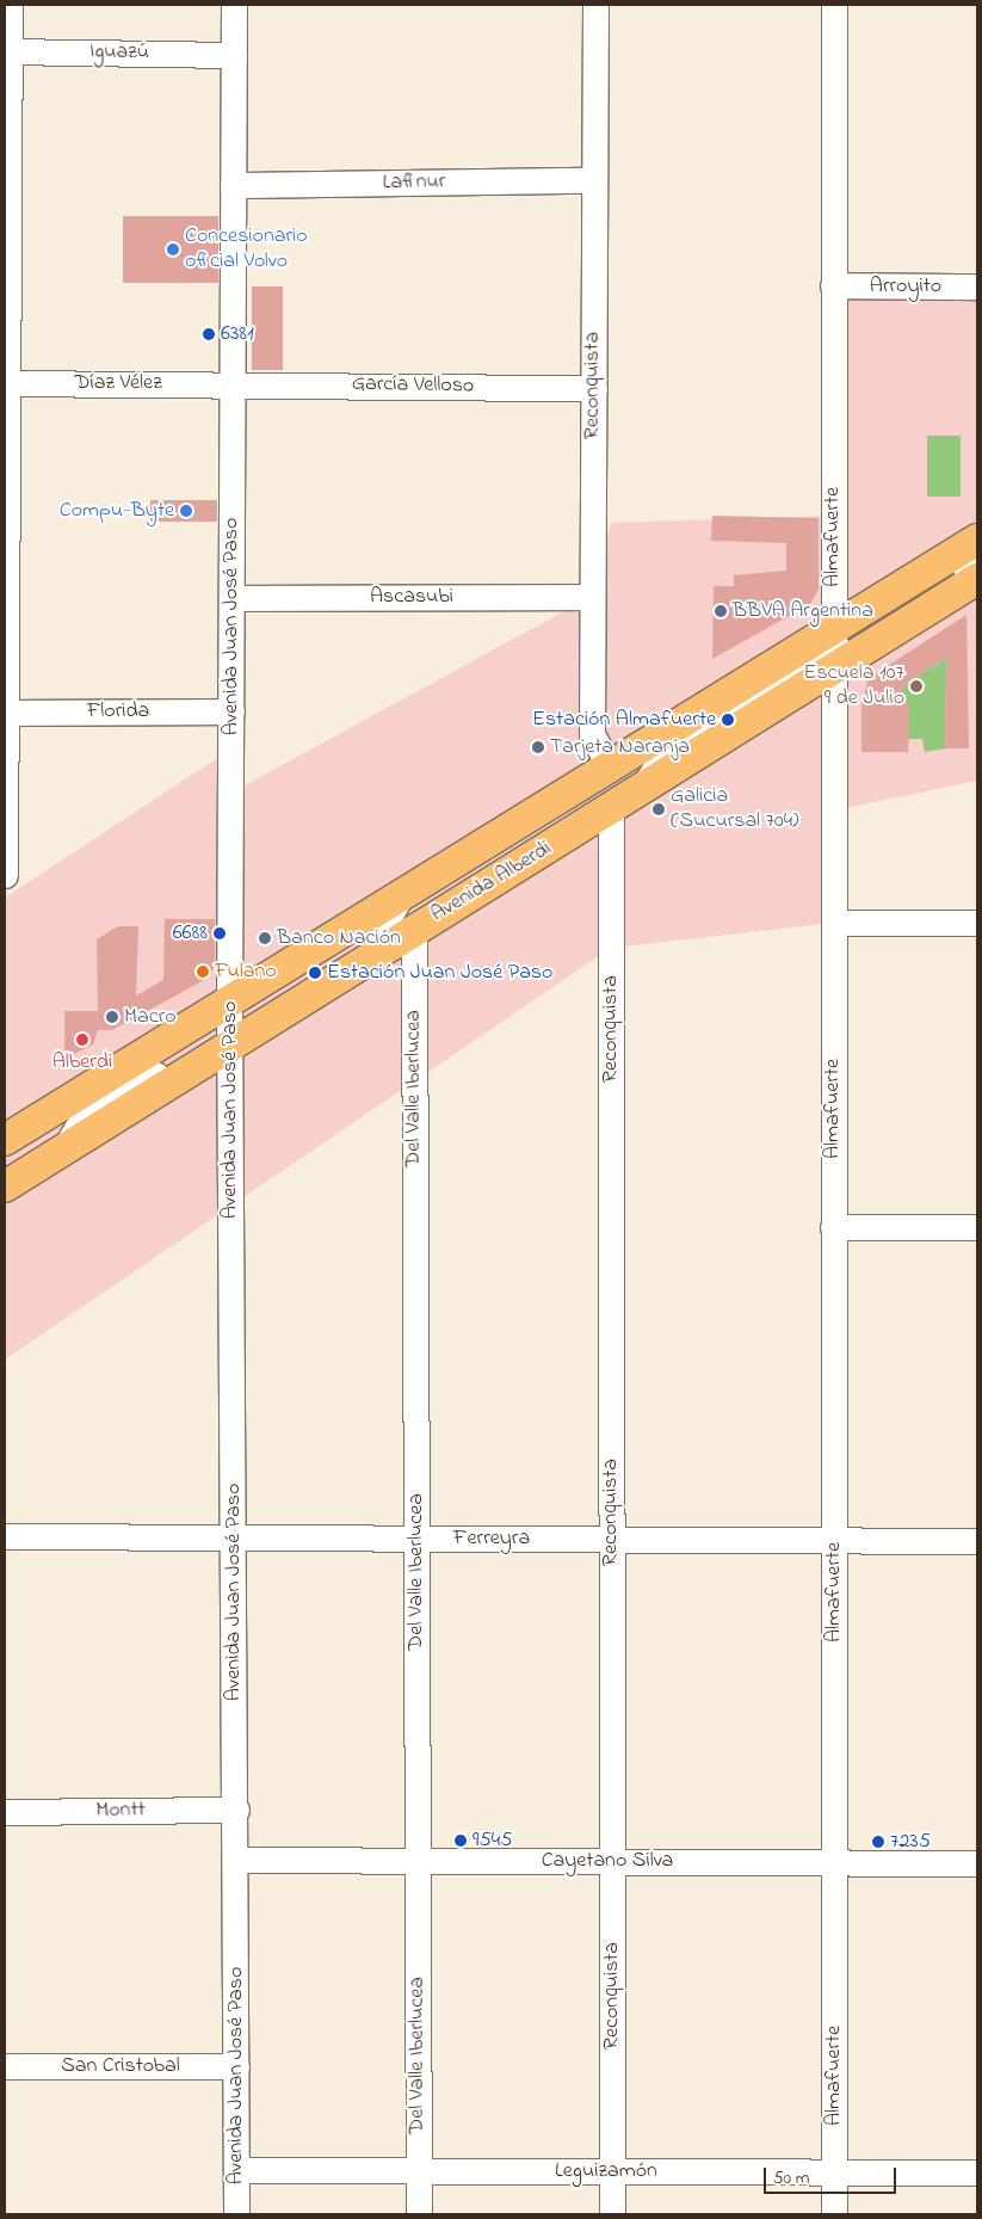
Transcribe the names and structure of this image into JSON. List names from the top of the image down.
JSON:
{
  "streets": {
    "main road": ["Avenida Alberdi"],
    "street": [
      "Iguazú",
      "Lafinur",
      "Arroyito",
      "Díaz Vélez",
      "García Velloso",
      "Reconquista",
      "Almafuerte",
      "Ascasubi",
      "Avenida Juan José Paso",
      "Florida",
      "Del Valle Iberlucea",
      "Ferreyra",
      "Montt",
      "Cayetano Silva",
      "San Cristobal",
      "Leguizamón"
    ]
  },
  "crossings": [
    ["Iguazú", "Avenida Juan José Paso"],
    ["Lafinur", "Reconquista"],
    ["Lafinur", "Avenida Juan José Paso"],
    ["Arroyito", "Almafuerte"],
    ["Díaz Vélez", "García Velloso"],
    ["Díaz Vélez", "Avenida Juan José Paso"],
    ["García Velloso", "Reconquista"],
    ["García Velloso", "Avenida Juan José Paso"],
    ["Reconquista", "Ascasubi"],
    ["Reconquista", "Avenida Alberdi"],
    ["Reconquista", "Ferreyra"],
    ["Reconquista", "Cayetano Silva"],
    ["Reconquista", "Leguizamón"],
    ["Almafuerte", "Avenida Alberdi"],
    ["Almafuerte", "Ferreyra"],
    ["Almafuerte", "Cayetano Silva"],
    ["Almafuerte", "Leguizamón"],
    ["Ascasubi", "Avenida Juan José Paso"],
    ["Avenida Juan José Paso", "Florida"],
    ["Avenida Juan José Paso", "Avenida Alberdi"],
    ["Avenida Juan José Paso", "Ferreyra"],
    ["Avenida Juan José Paso", "Montt"],
    ["Avenida Juan José Paso", "Cayetano Silva"],
    ["Avenida Juan José Paso", "San Cristobal"],
    ["Avenida Juan José Paso", "Leguizamón"],
    ["Avenida Alberdi", "Del Valle Iberlucea"],
    ["Del Valle Iberlucea", "Ferreyra"],
    ["Del Valle Iberlucea", "Cayetano Silva"],
    ["Del Valle Iberlucea", "Leguizamón"]
  ],
  "places": [
    "Concesionario oficial Volvo",
    "6381",
    "Compu-Byte",
    "BBVA Argentina",
    "Escuela 107 9 de Julio",
    "Estación Almafuerte",
    "Tarjeta Naranja",
    "Galicia (Sucursal 704)",
    "6688",
    "Banco Nación",
    "Fulano",
    "Estación Juan José Paso",
    "Macro",
    "Alberdi",
    "9545",
    "7235"
  ],
  "scale_bar": "50 m"
}
